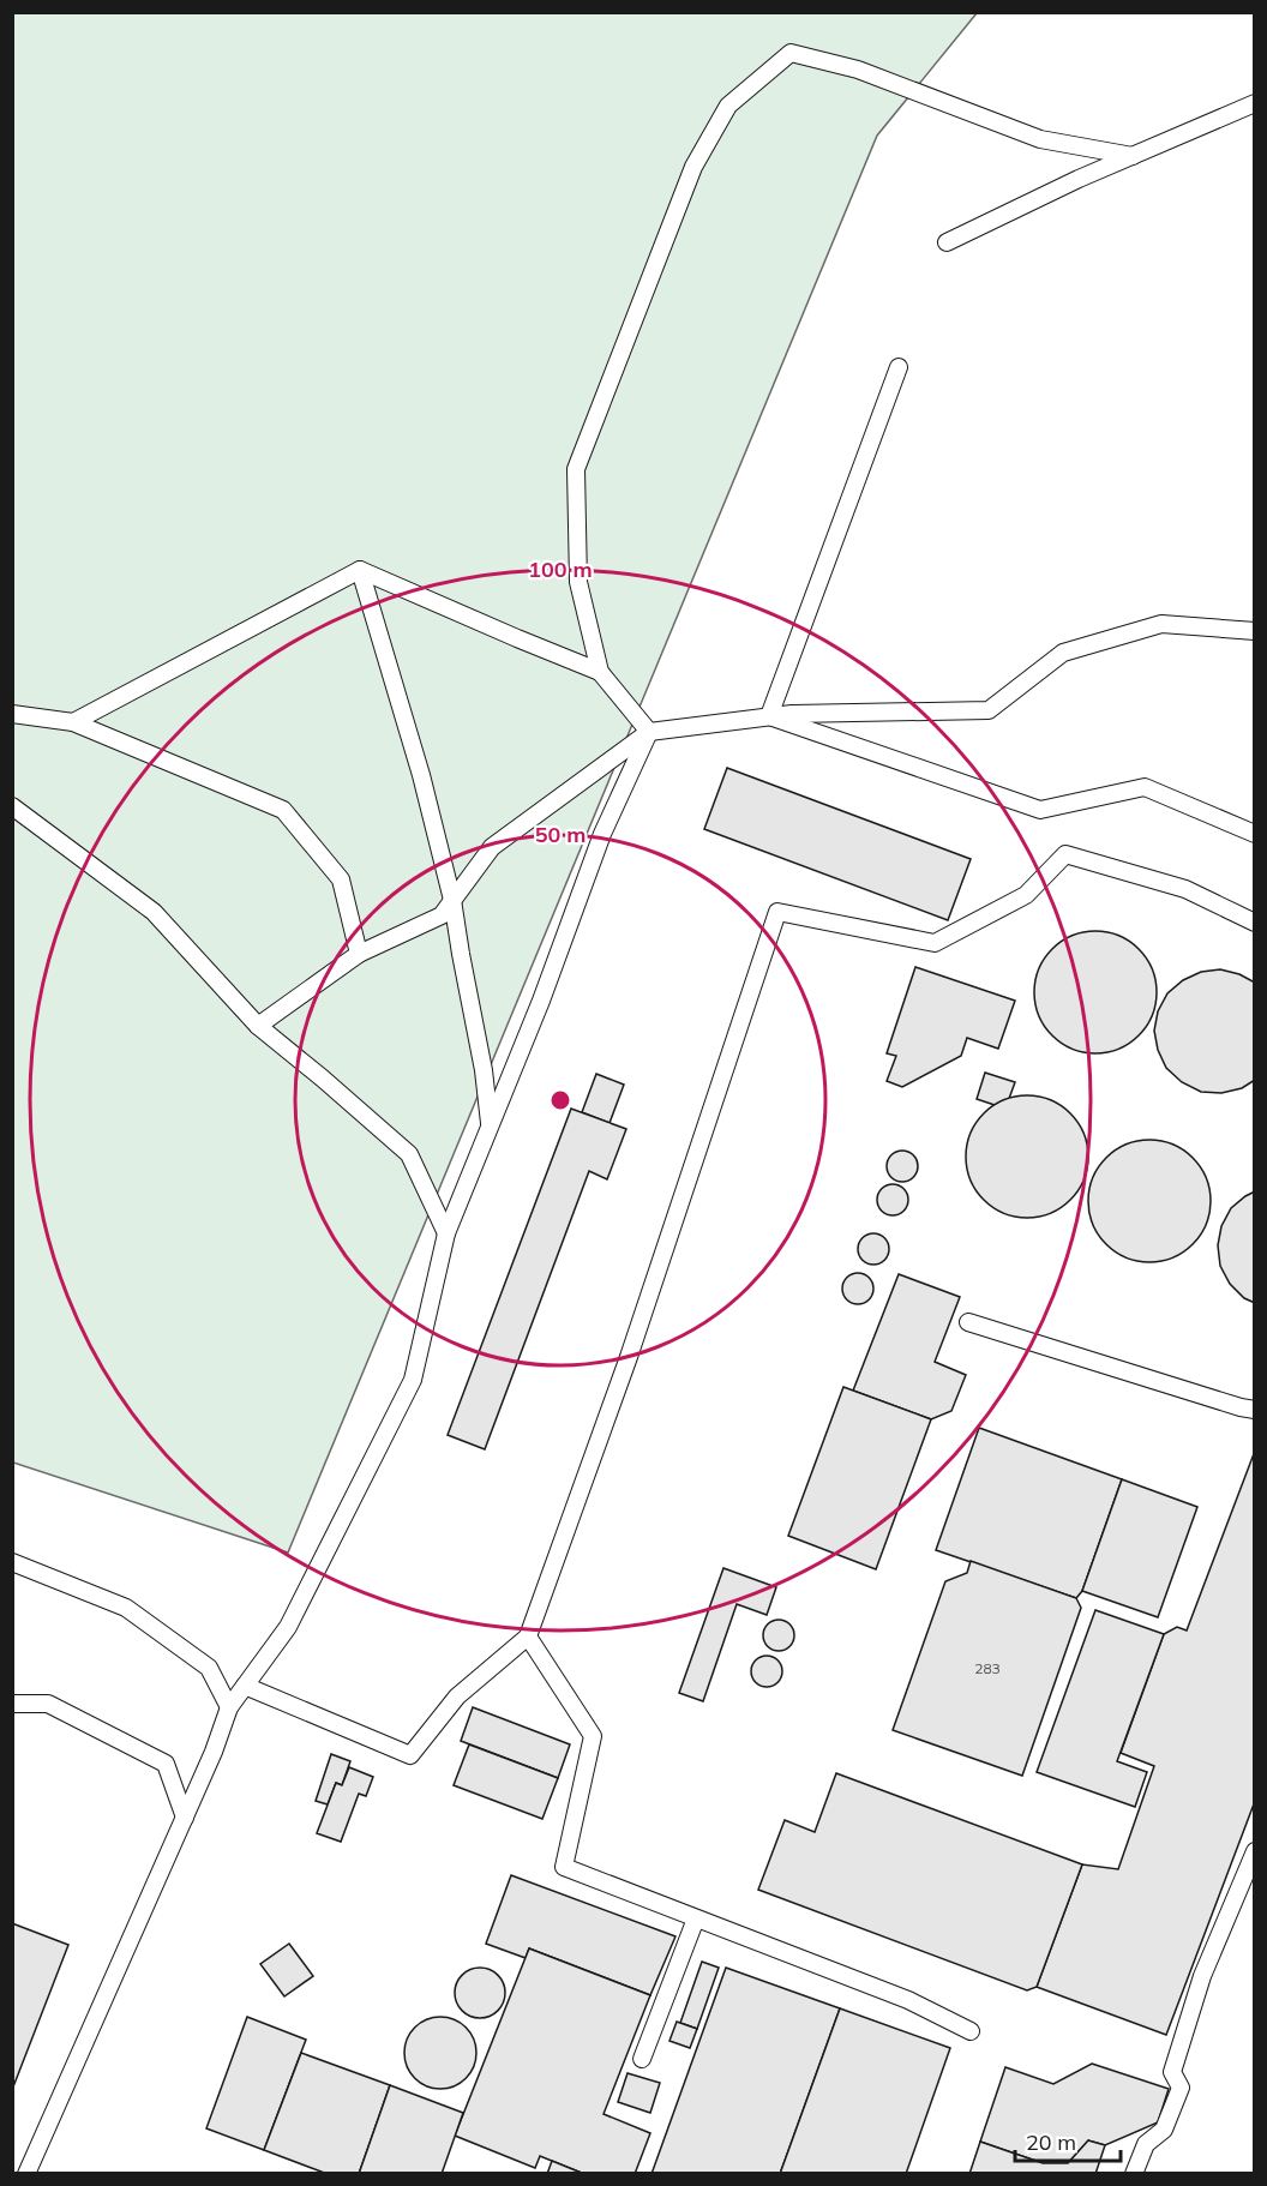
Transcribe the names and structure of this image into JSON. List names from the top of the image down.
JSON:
{
  "house_numbers": ["283"],
  "scale_bar": "20 m",
  "rings": ["100 m", "50 m"]
}
